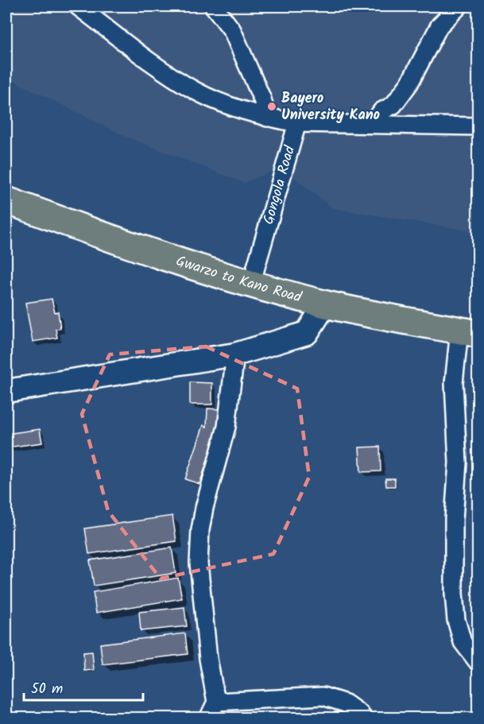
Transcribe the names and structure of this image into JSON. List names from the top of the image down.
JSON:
{
  "streets": {
    "main road": ["Gwarzo to Kano Road"],
    "street": ["Gongola Road"]
  },
  "crossings": [
    ["Gongola Road", "Gwarzo to Kano Road"]
  ],
  "places": ["Bayero University Kano"],
  "scale_bar": "50 m"
}
